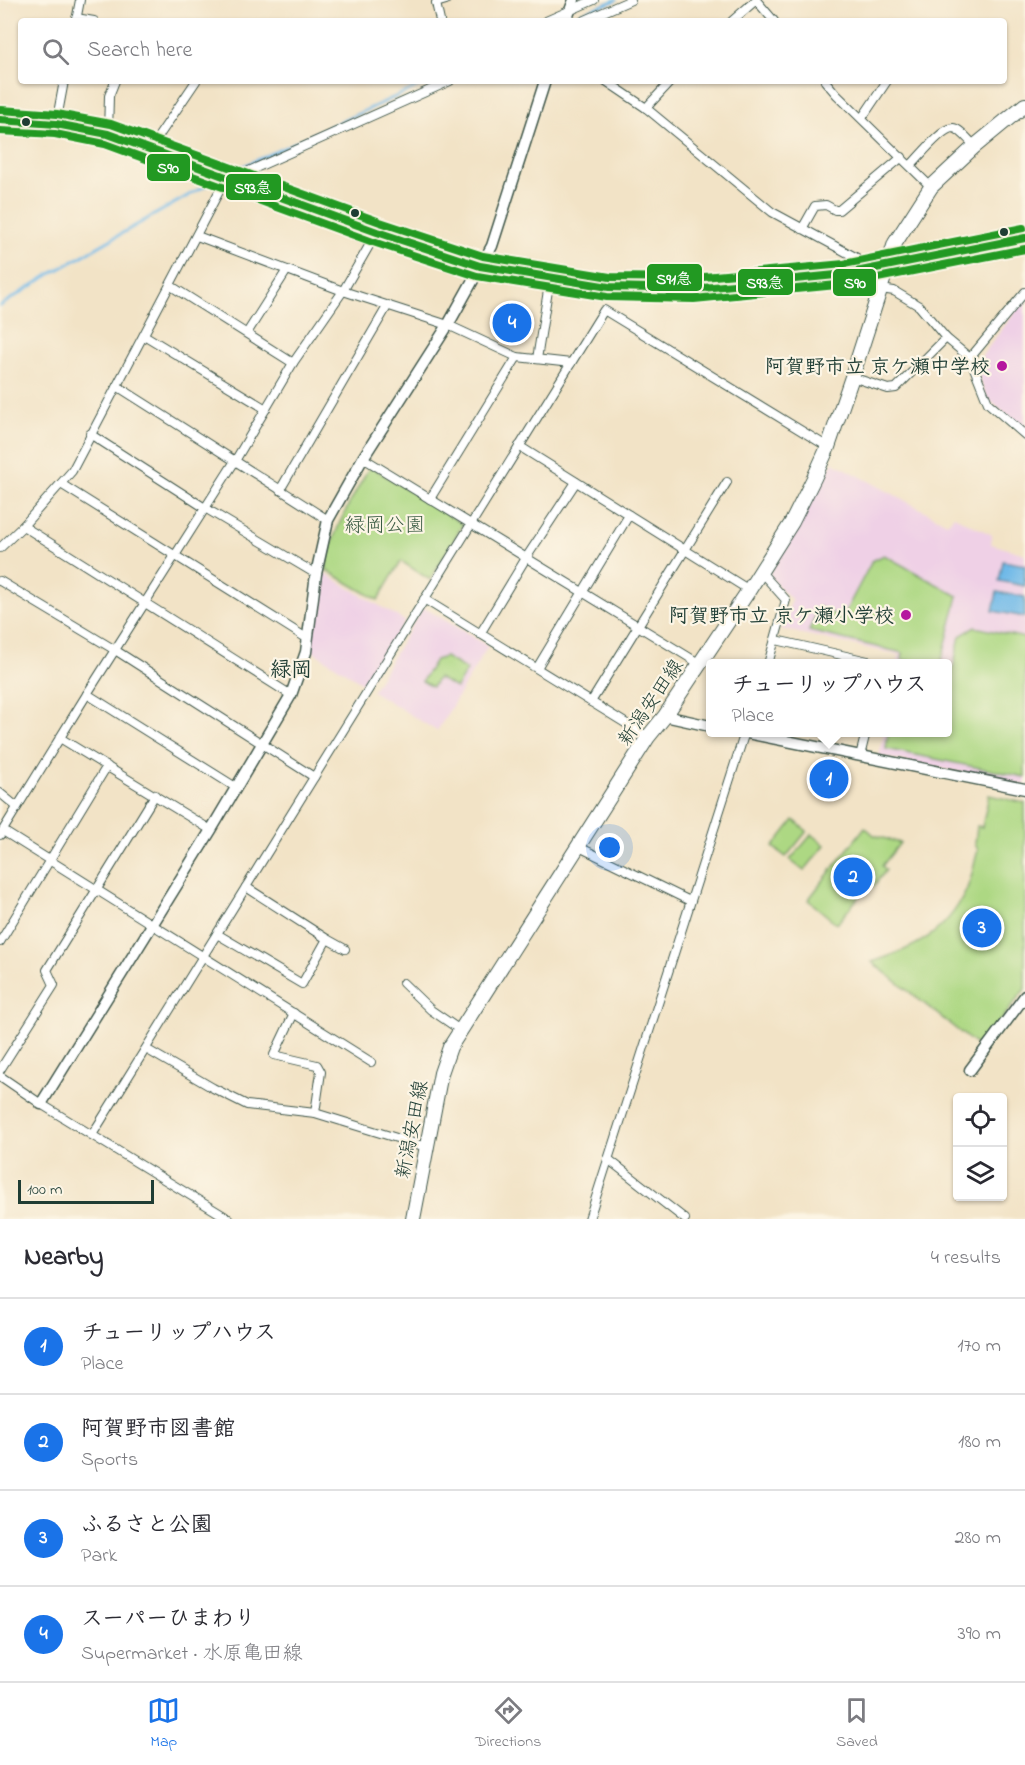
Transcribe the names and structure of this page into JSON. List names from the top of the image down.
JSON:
{
  "streets": {
    "main road": ["新潟安田線"]
  },
  "districts": ["緑岡"],
  "parks": ["緑岡公園"],
  "places": ["阿賀野市立 京ケ瀬中学校", "阿賀野市立 京ケ瀬小学校"],
  "lines": ["transit line S91急", "transit line S93急", "transit line S90"],
  "scale_bar": "100 m",
  "page": {
    "search": "Search here",
    "pins": [
      "4",
      "1",
      "2",
      "3"
    ],
    "popup": ["チューリップハウス", "Place"],
    "scale": "100 m",
    "heading": ["Nearby", "4 results"],
    "list": [
      {
        "mark": "1",
        "name": "チューリップハウス",
        "note": "Place",
        "value": "170 m"
      },
      {
        "mark": "2",
        "name": "阿賀野市図書館",
        "note": "Sports",
        "value": "180 m"
      },
      {
        "mark": "3",
        "name": "ふるさと公園",
        "note": "Park",
        "value": "280 m"
      },
      {
        "mark": "4",
        "name": "スーパーひまわり",
        "note": "Supermarket · 水原亀田線",
        "value": "390 m"
      }
    ],
    "nav": ["Map", "Directions", "Saved"]
  }
}
